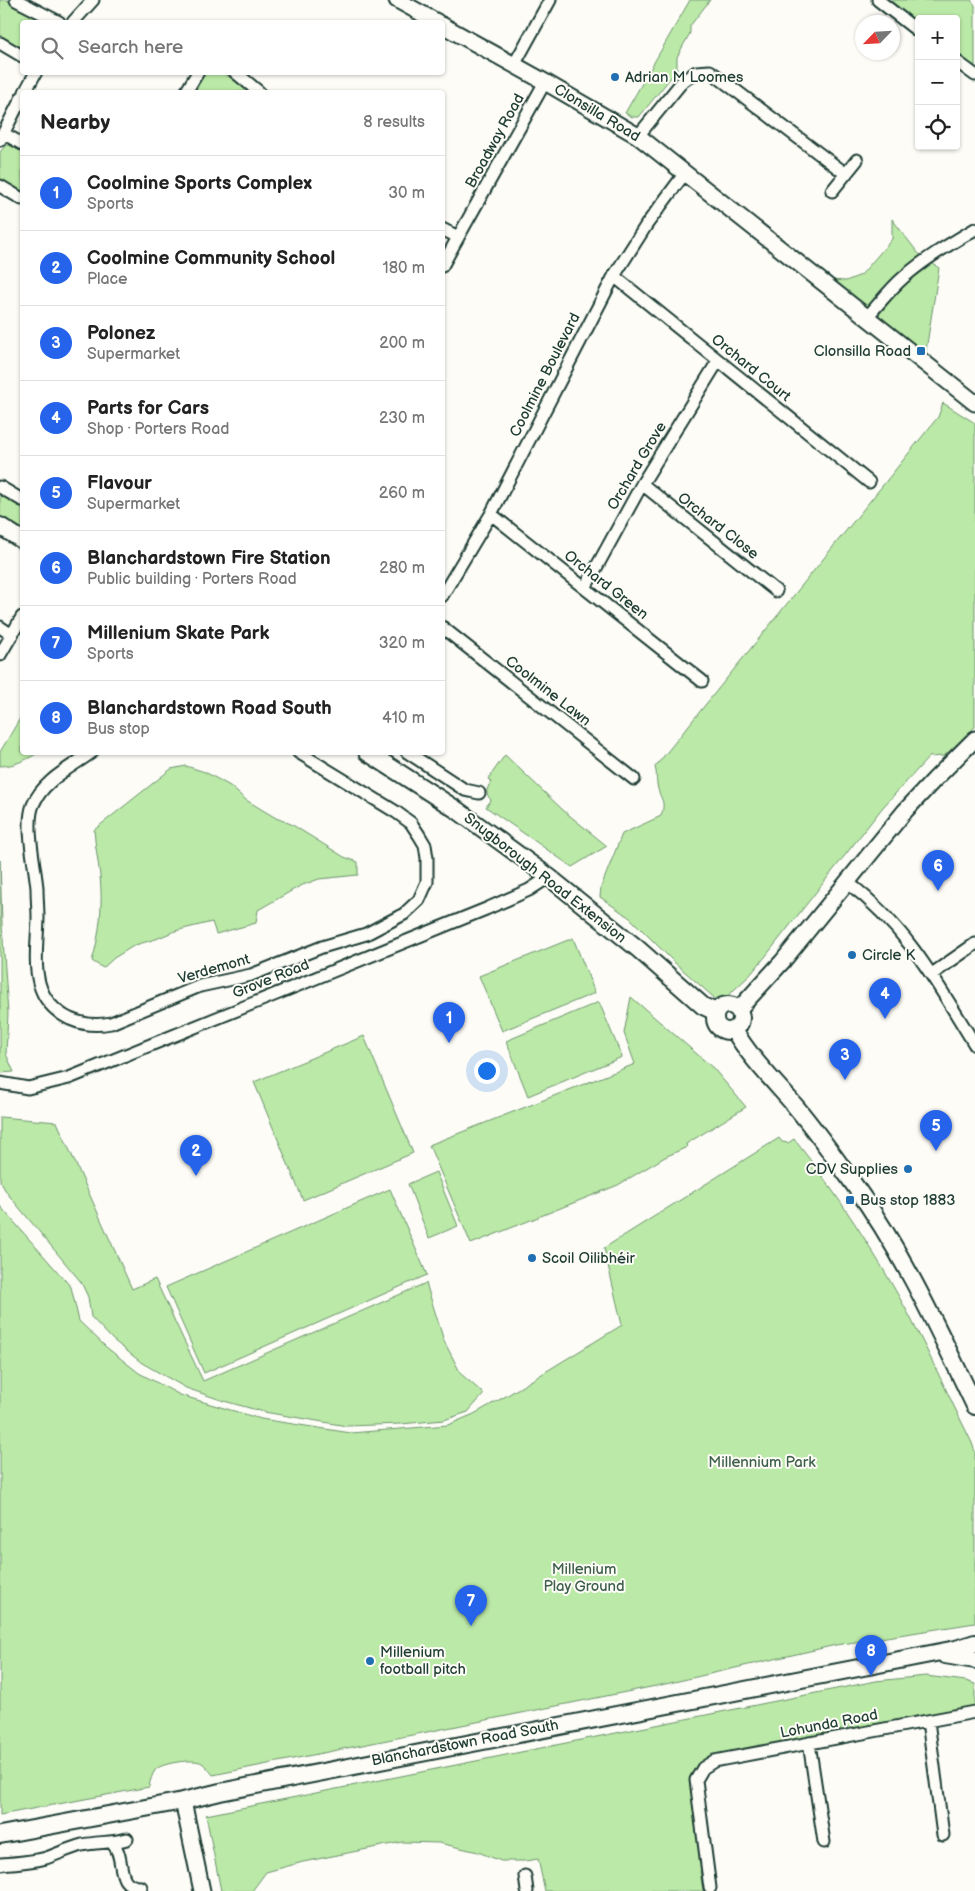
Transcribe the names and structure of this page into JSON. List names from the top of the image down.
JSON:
{
  "streets": {
    "main road": ["Snugborough Road Extension", "Blanchardstown Road South"],
    "street": [
      "Clonsilla Road",
      "Broadway Road",
      "Orchard Court",
      "Coolmine Boulevard",
      "Orchard Grove",
      "Orchard Close",
      "Orchard Green",
      "Coolmine Lawn",
      "Verdemont",
      "Grove Road",
      "Lohunda Road"
    ]
  },
  "crossings": [
    ["Clonsilla Road", "Broadway Road"],
    ["Clonsilla Road", "Coolmine Boulevard"],
    ["Orchard Court", "Coolmine Boulevard"],
    ["Orchard Court", "Orchard Grove"],
    ["Coolmine Boulevard", "Orchard Green"],
    ["Orchard Grove", "Orchard Close"],
    ["Orchard Grove", "Orchard Green"],
    ["Snugborough Road Extension", "Grove Road"]
  ],
  "parks": ["Millennium Park", "Millenium Play Ground"],
  "places": {
    "other": [
      "Adrian M Loomes",
      "Circle K",
      "CDV Supplies",
      "Scoil Oilibhéir",
      "Millenium football pitch"
    ],
    "transit": ["Clonsilla Road", "Bus stop 1883"]
  },
  "north": "bottom left",
  "page": {
    "map_buttons": ["+", "−"],
    "search": "Search here",
    "heading": ["Nearby", "8 results"],
    "list": [
      {
        "mark": "1",
        "name": "Coolmine Sports Complex",
        "note": "Sports",
        "value": "30 m"
      },
      {
        "mark": "2",
        "name": "Coolmine Community School",
        "note": "Place",
        "value": "180 m"
      },
      {
        "mark": "3",
        "name": "Polonez",
        "note": "Supermarket",
        "value": "200 m"
      },
      {
        "mark": "4",
        "name": "Parts for Cars",
        "note": "Shop · Porters Road",
        "value": "230 m"
      },
      {
        "mark": "5",
        "name": "Flavour",
        "note": "Supermarket",
        "value": "260 m"
      },
      {
        "mark": "6",
        "name": "Blanchardstown Fire Station",
        "note": "Public building · Porters Road",
        "value": "280 m"
      },
      {
        "mark": "7",
        "name": "Millenium Skate Park",
        "note": "Sports",
        "value": "320 m"
      },
      {
        "mark": "8",
        "name": "Blanchardstown Road South",
        "note": "Bus stop",
        "value": "410 m"
      }
    ],
    "pins": [
      "6",
      "4",
      "1",
      "3",
      "5",
      "2",
      "7",
      "8"
    ]
  }
}
